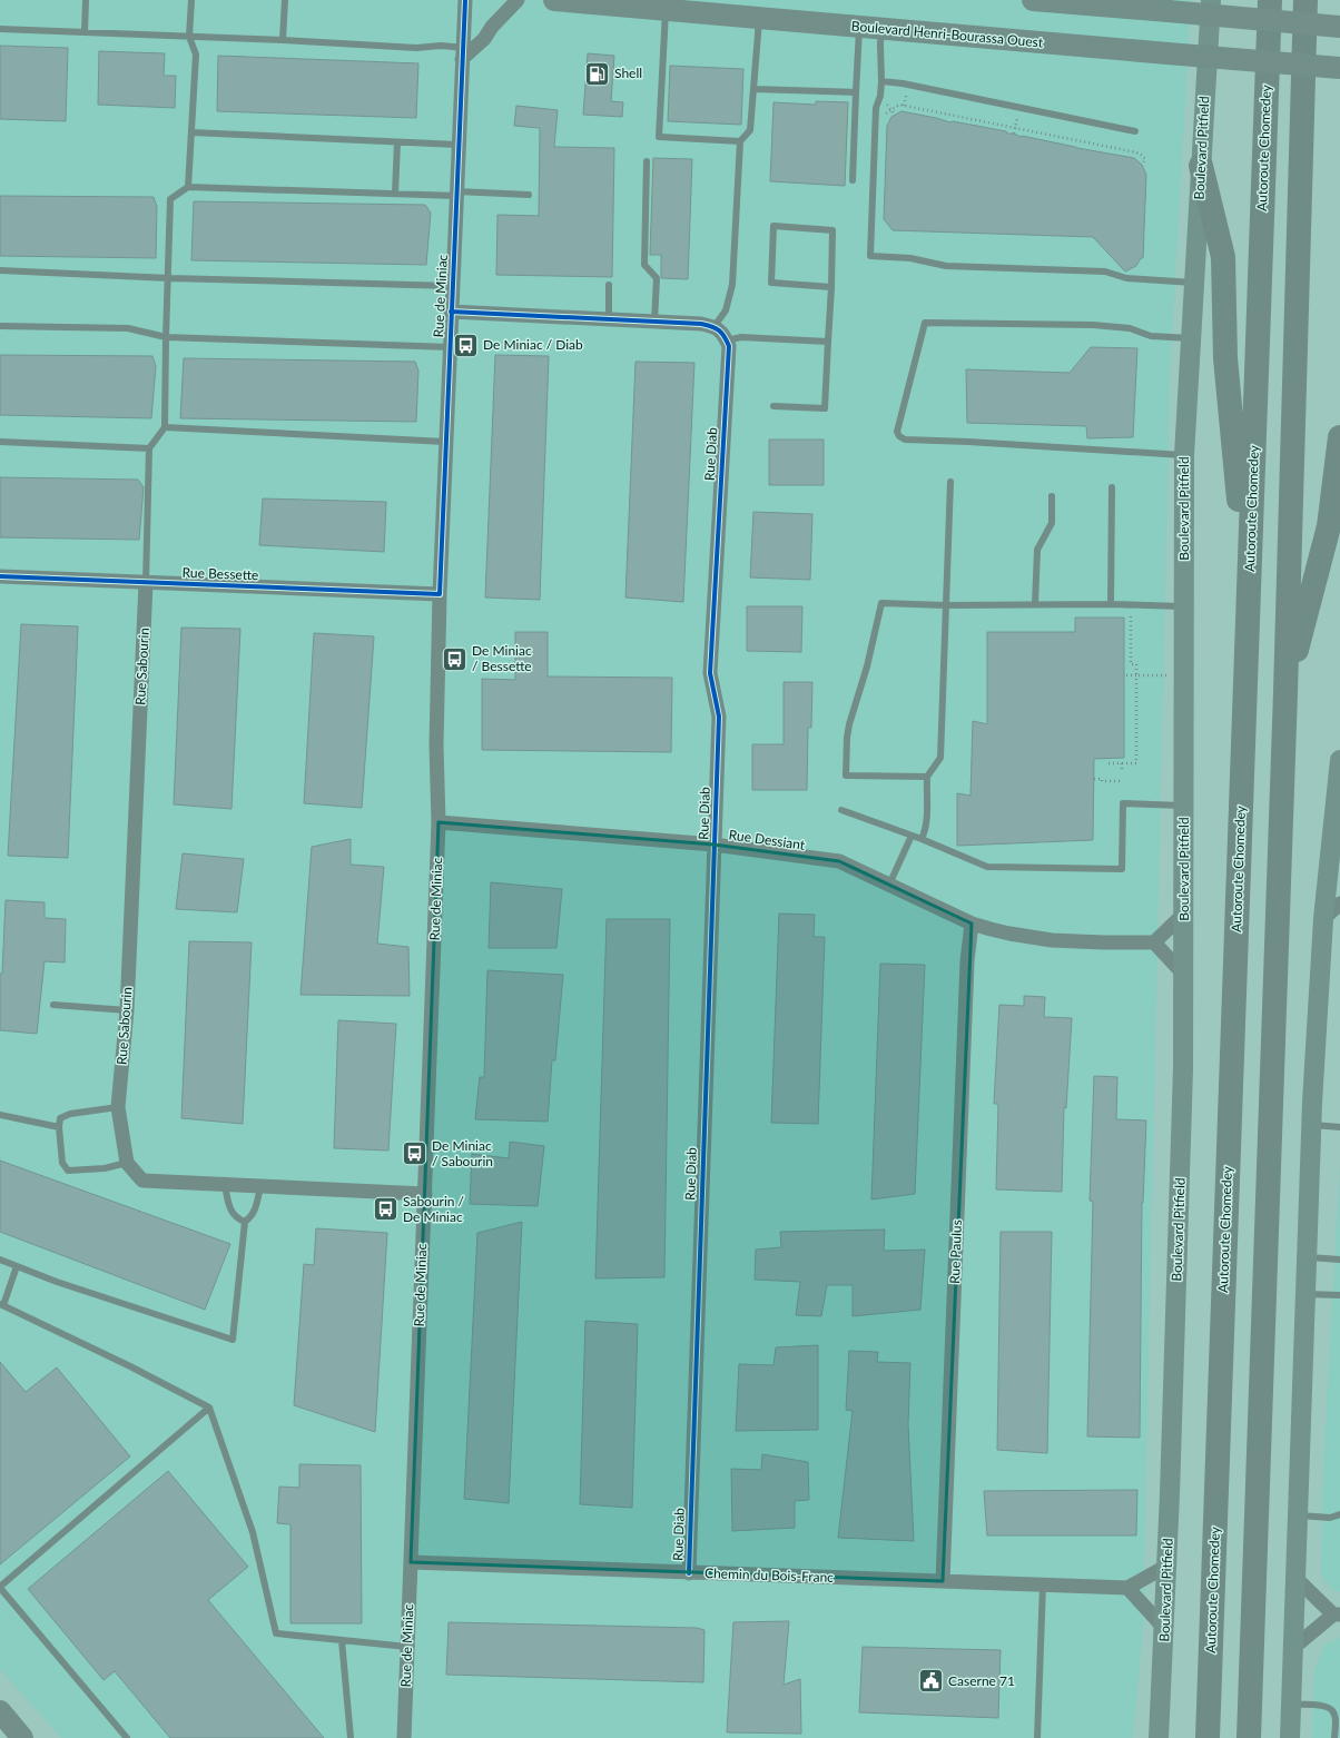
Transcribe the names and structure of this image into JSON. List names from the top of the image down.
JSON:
{
  "streets": {
    "highway": ["Autoroute Chomedey"],
    "main road": ["Boulevard Henri-Bourassa Ouest", "Boulevard Pitfield"],
    "street": [
      "Rue de Miniac",
      "Rue Diab",
      "Rue Bessette",
      "Rue Sabourin",
      "Rue Dessiant",
      "Rue Paulus",
      "Chemin du Bois-Franc"
    ]
  },
  "crossings": [
    ["Rue de Miniac", "Rue Bessette"],
    ["Rue de Miniac", "Rue Dessiant"],
    ["Rue de Miniac", "Chemin du Bois-Franc"],
    ["Rue Diab", "Rue Dessiant"],
    ["Rue Diab", "Chemin du Bois-Franc"],
    ["Rue Bessette", "Rue Sabourin"],
    ["Rue Dessiant", "Rue Paulus"],
    ["Rue Paulus", "Chemin du Bois-Franc"]
  ],
  "places": {
    "fuel station": ["Shell"],
    "bus stop": [
      "De Miniac / Diab",
      "De Miniac / Bessette",
      "De Miniac / Sabourin",
      "Sabourin / De Miniac"
    ],
    "public building": ["Caserne 71"]
  }
}
